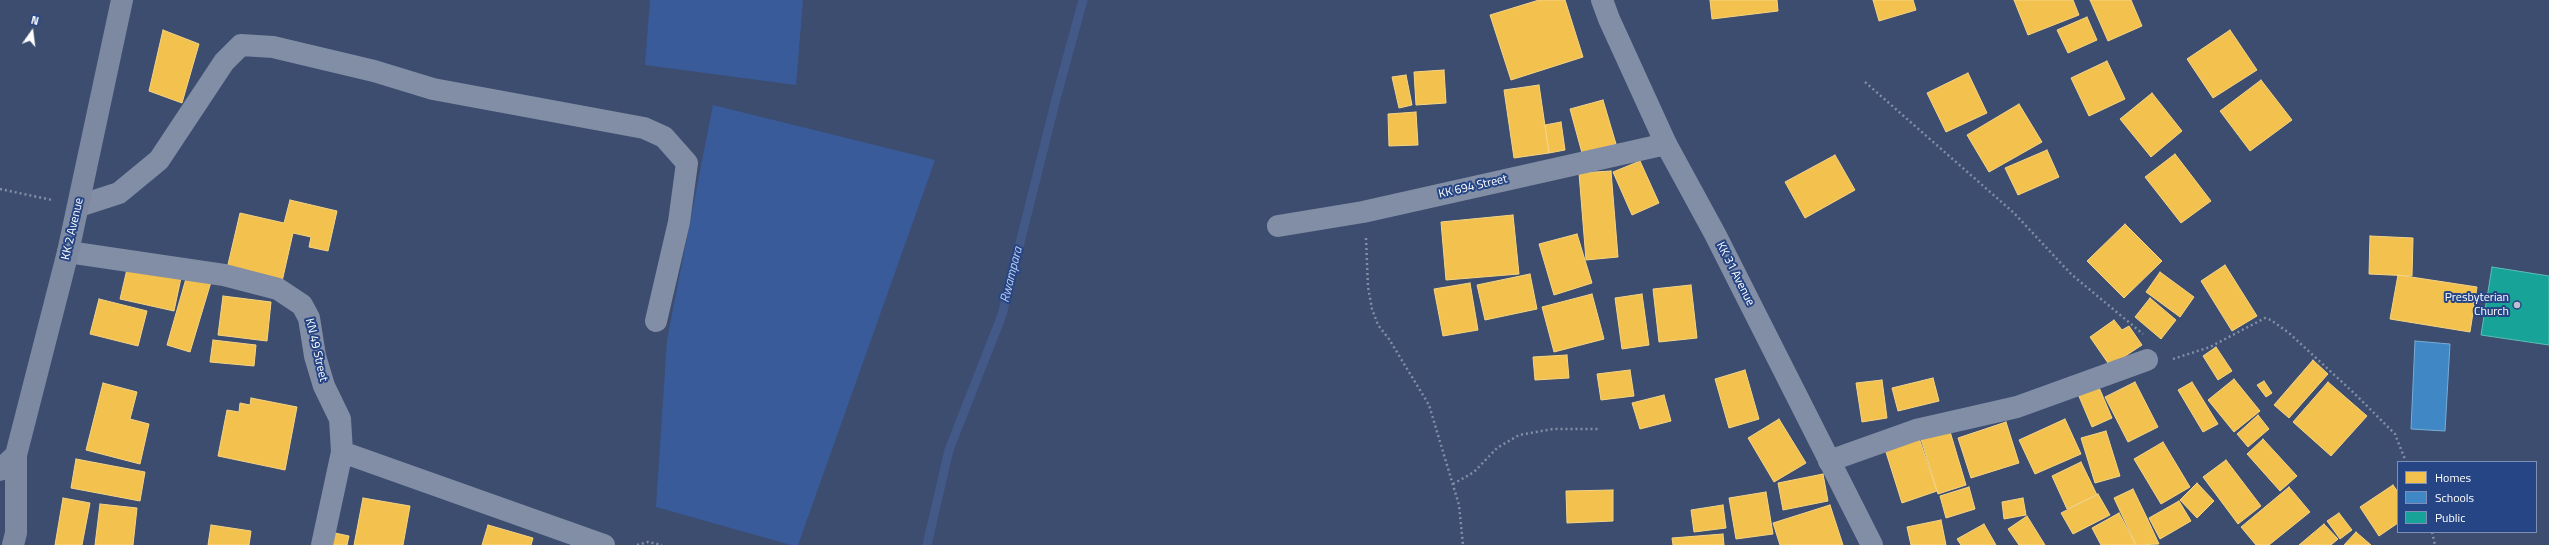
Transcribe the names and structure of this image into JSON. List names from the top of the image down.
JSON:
{
  "streets": {
    "main road": ["KK 2 Avenue"],
    "street": ["KK 694 Street", "KK 31 Avenue", "KN 49 Street"]
  },
  "crossings": [
    ["KK 694 Street", "KK 31 Avenue"],
    ["KK 2 Avenue", "KN 49 Street"]
  ],
  "water": ["Rwampara"],
  "places": ["Presbyterian Church"],
  "legend": ["Homes", "Schools", "Public"],
  "north": "top"
}
